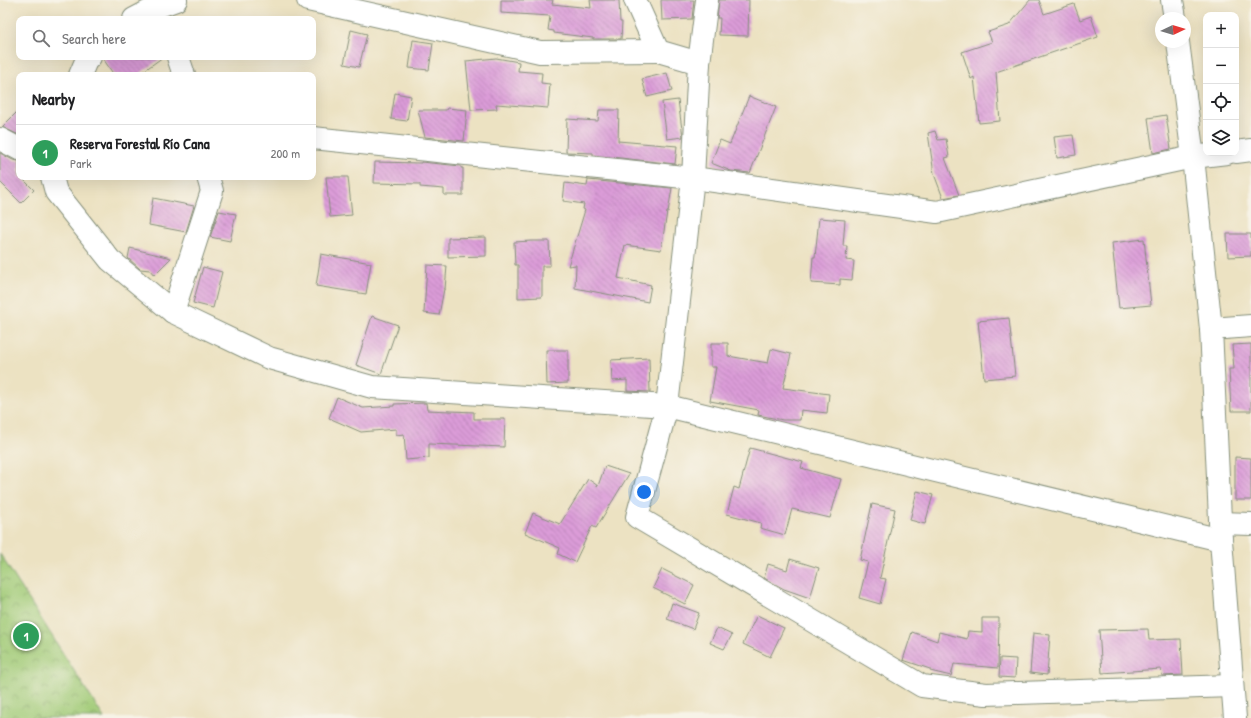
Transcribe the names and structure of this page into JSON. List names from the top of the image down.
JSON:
{
  "north": "right",
  "page": {
    "map_buttons": ["+", "−"],
    "search": "Search here",
    "heading": "Nearby",
    "list": [
      {
        "mark": "1",
        "name": "Reserva Forestal Río Cana",
        "note": "Park",
        "value": "200 m"
      }
    ],
    "pins": "1"
  }
}
